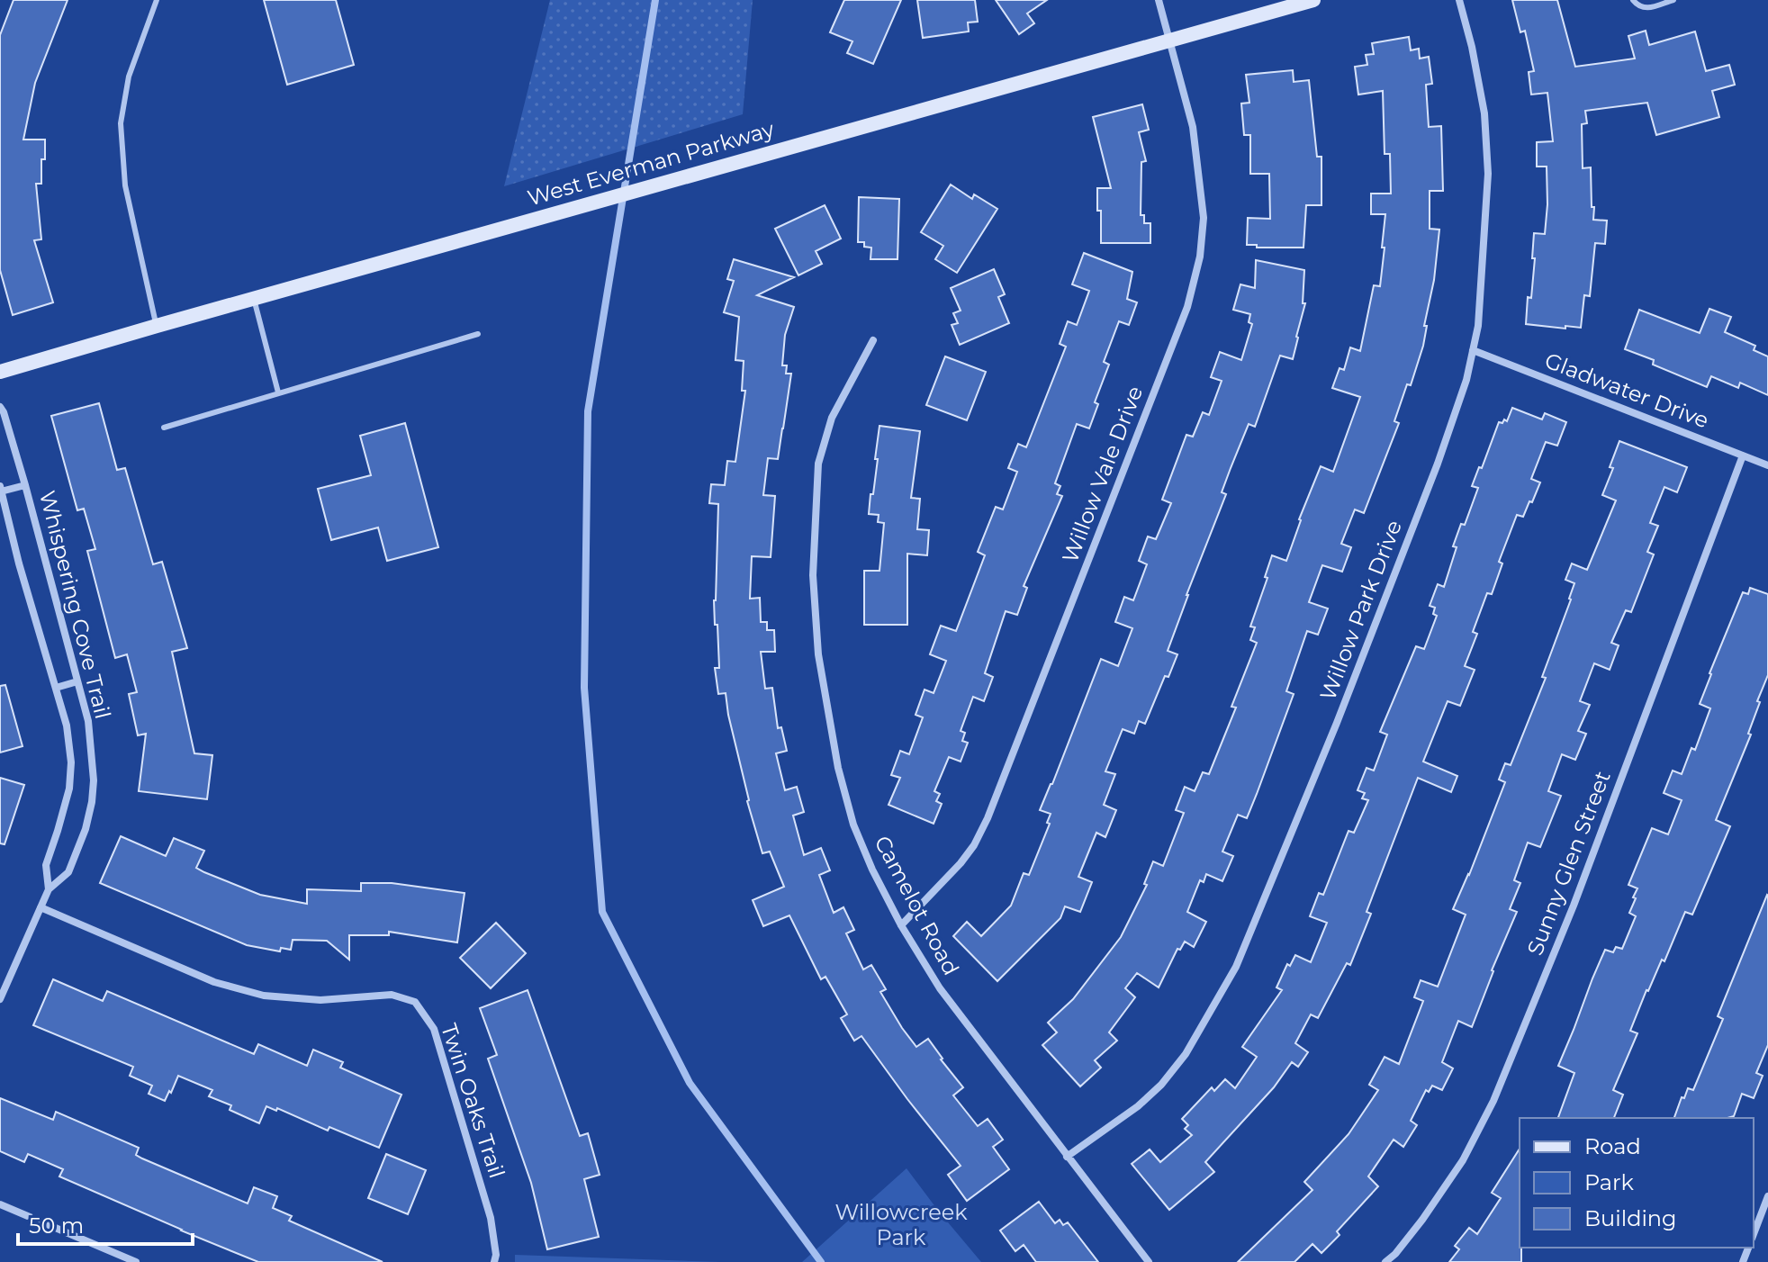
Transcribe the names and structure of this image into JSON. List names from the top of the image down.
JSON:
{
  "streets": {
    "street": [
      "West Everman Parkway",
      "Gladwater Drive",
      "Willow Vale Drive",
      "Whispering Cove Trail",
      "Willow Park Drive",
      "Sunny Glen Street",
      "Camelot Road",
      "Twin Oaks Trail"
    ]
  },
  "crossings": [
    ["West Everman Parkway", "Willow Vale Drive"],
    ["Gladwater Drive", "Willow Park Drive"],
    ["Gladwater Drive", "Sunny Glen Street"],
    ["Willow Vale Drive", "Camelot Road"],
    ["Whispering Cove Trail", "Twin Oaks Trail"],
    ["Willow Park Drive", "Camelot Road"]
  ],
  "parks": ["Willowcreek Park"],
  "legend": ["Road", "Park", "Building"],
  "scale_bar": "50 m"
}
